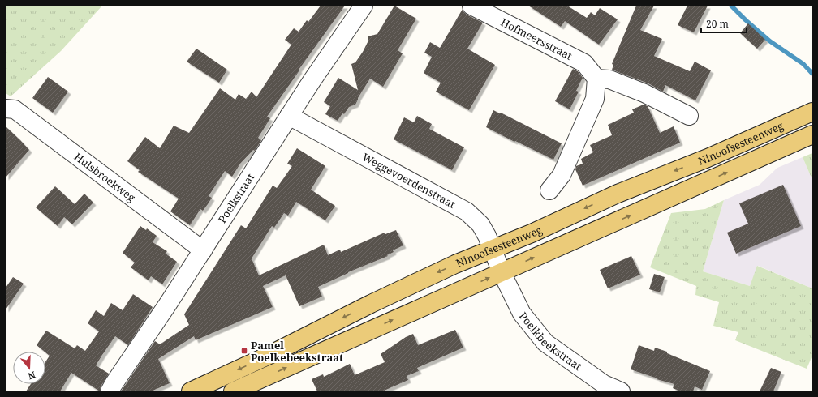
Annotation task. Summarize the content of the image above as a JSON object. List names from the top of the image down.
{
  "streets": {
    "main road": ["Ninoofsesteenweg"],
    "street": [
      "Hofmeersstraat",
      "Hulsbroekweg",
      "Weggevoerdenstraat",
      "Poelkstraat",
      "Poelkbeekstraat"
    ]
  },
  "crossings": [
    ["Ninoofsesteenweg", "Weggevoerdenstraat"],
    ["Ninoofsesteenweg", "Poelkbeekstraat"],
    ["Hulsbroekweg", "Poelkstraat"],
    ["Weggevoerdenstraat", "Poelkstraat"],
    ["Weggevoerdenstraat", "Poelkbeekstraat"]
  ],
  "places": {
    "transit": ["Pamel Poelkebeekstraat"]
  },
  "scale_bar": "20 m",
  "north": "bottom"
}
